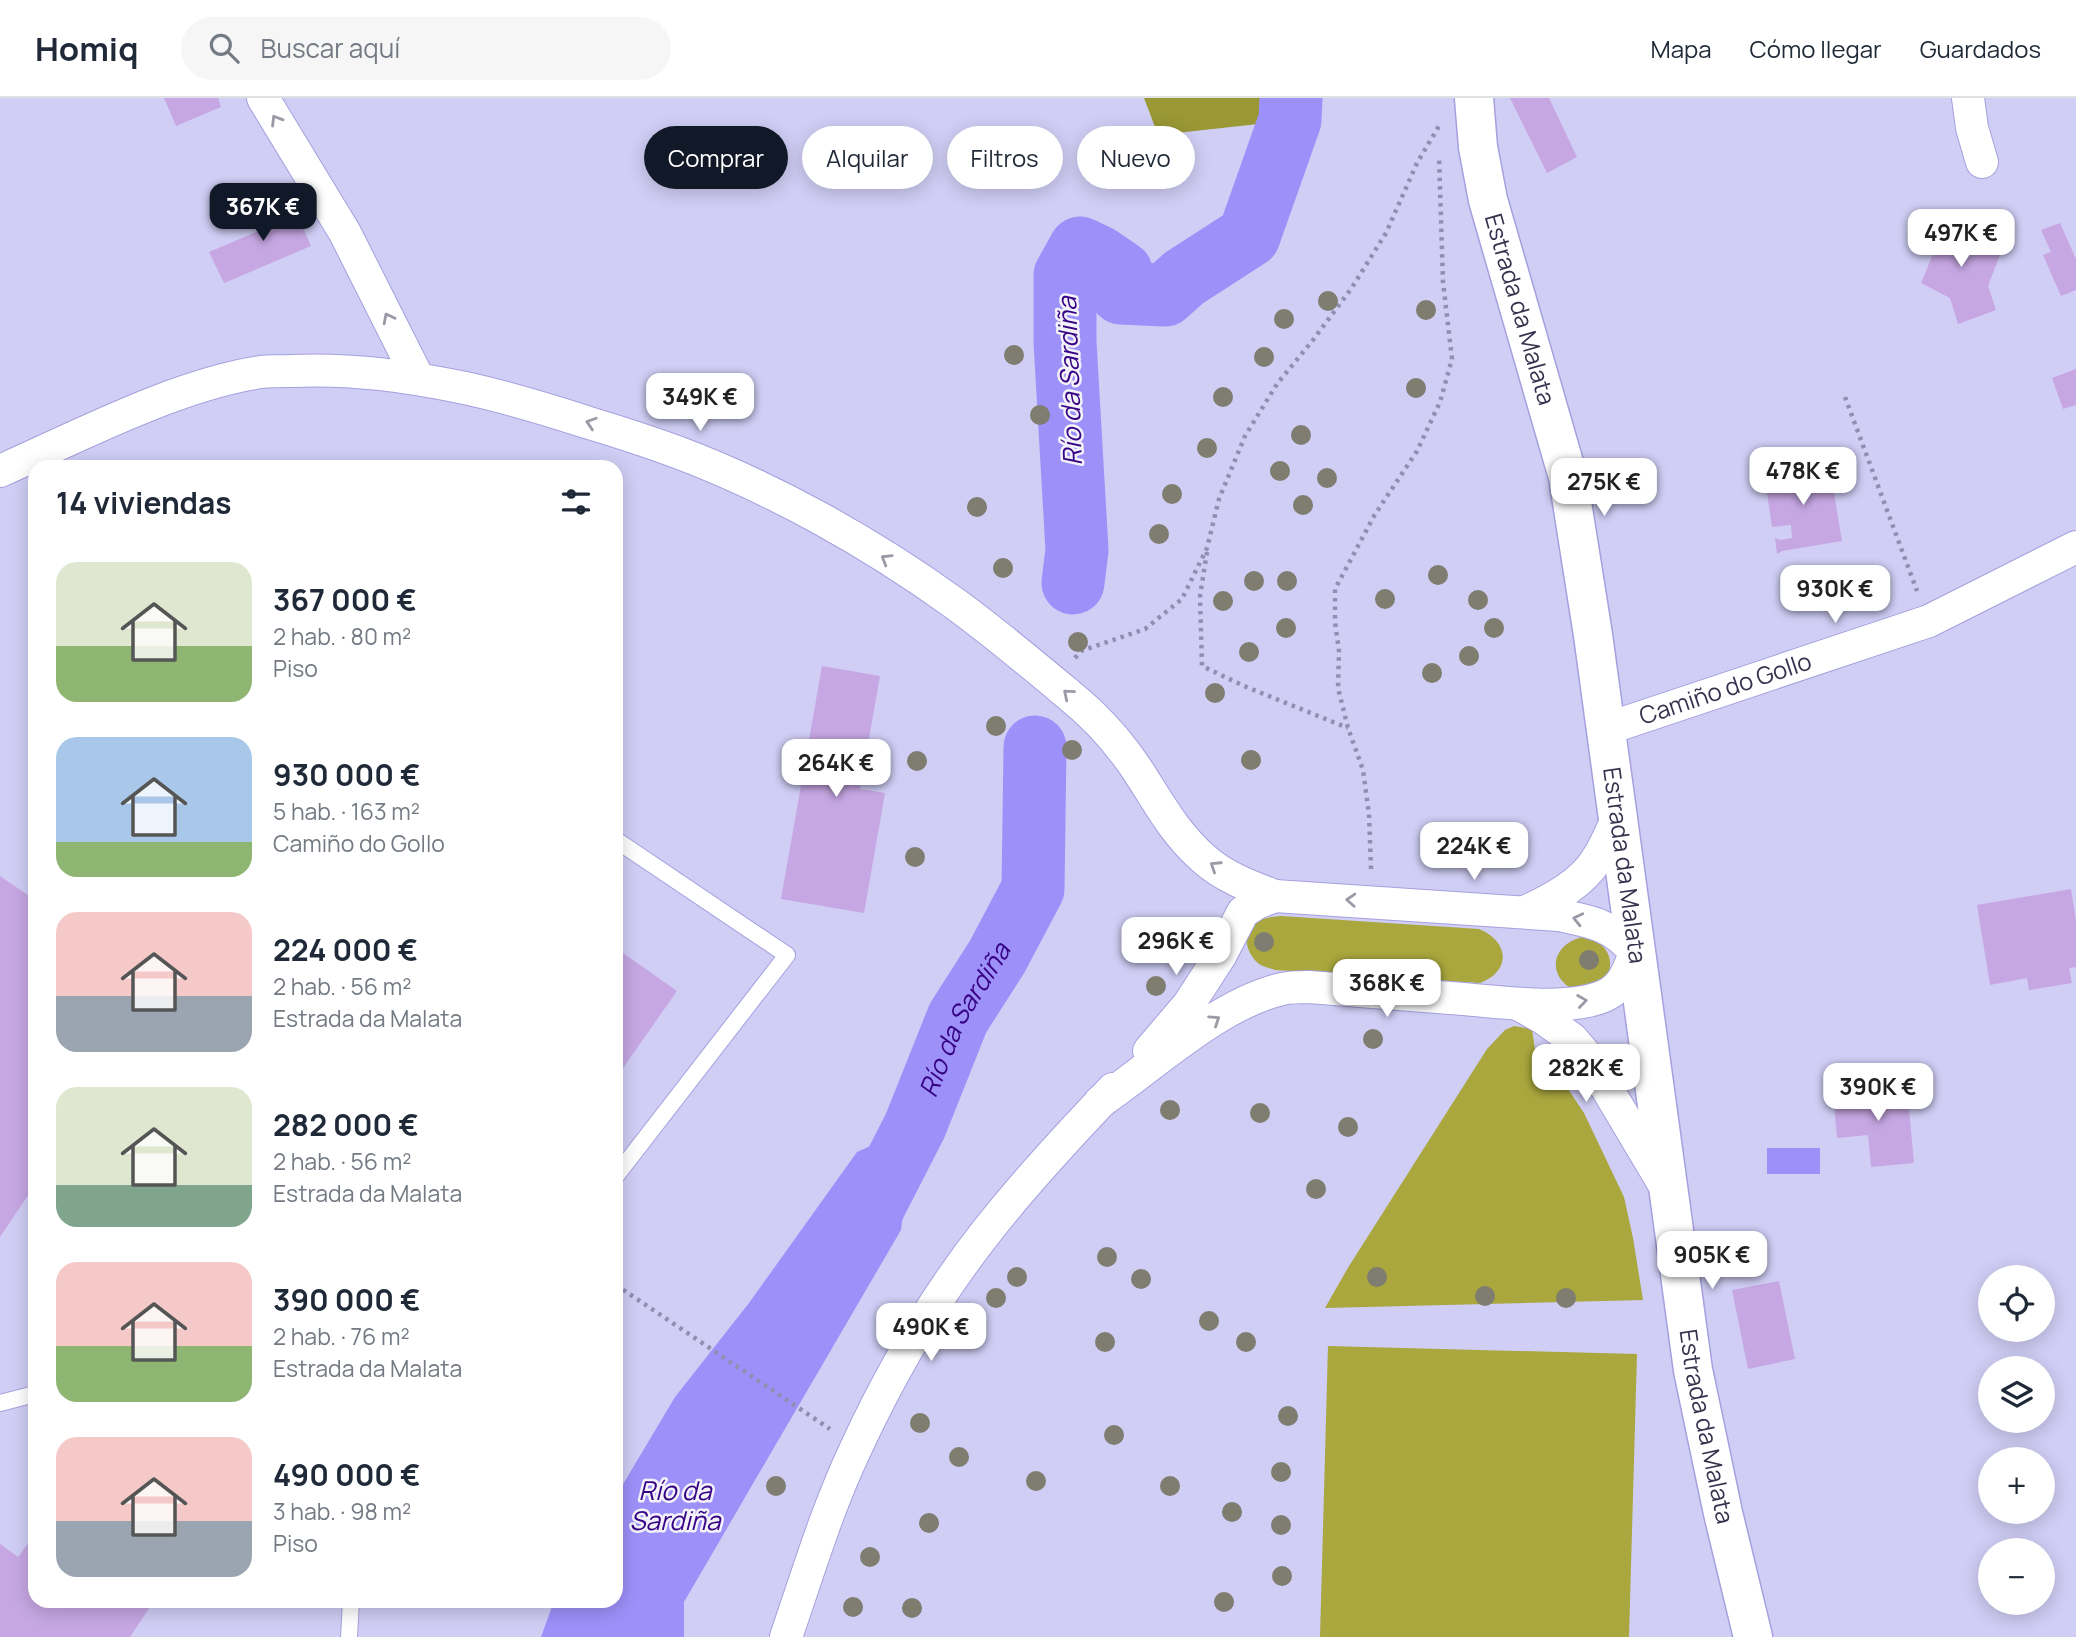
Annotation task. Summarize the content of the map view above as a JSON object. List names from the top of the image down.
{
  "streets": {
    "street": ["Estrada da Malata", "Camiño do Gollo"]
  },
  "crossings": [
    ["Estrada da Malata", "Camiño do Gollo"]
  ],
  "water": ["Río da Sardiña"],
  "page": {
    "header": "Homiq",
    "search": "Buscar aquí",
    "nav": ["Mapa", "Cómo llegar", "Guardados"],
    "chip": [
      "Comprar",
      "Alquilar",
      "Filtros",
      "Nuevo"
    ],
    "price": [
      "367K €",
      "497K €",
      "349K €",
      "478K €",
      "275K €",
      "930K €",
      "264K €",
      "224K €",
      "296K €",
      "368K €",
      "282K €",
      "390K €",
      "905K €",
      "490K €"
    ],
    "heading": "14 viviendas",
    "list": [
      {
        "name": "367 000 €",
        "note": "2 hab. · 80 m² · Piso"
      },
      {
        "name": "930 000 €",
        "note": "5 hab. · 163 m² · Camiño do Gollo"
      },
      {
        "name": "224 000 €",
        "note": "2 hab. · 56 m² · Estrada da Malata"
      },
      {
        "name": "282 000 €",
        "note": "2 hab. · 56 m² · Estrada da Malata"
      },
      {
        "name": "390 000 €",
        "note": "2 hab. · 76 m² · Estrada da Malata"
      },
      {
        "name": "490 000 €",
        "note": "3 hab. · 98 m² · Piso"
      }
    ],
    "map_buttons": ["+", "−"]
  }
}
